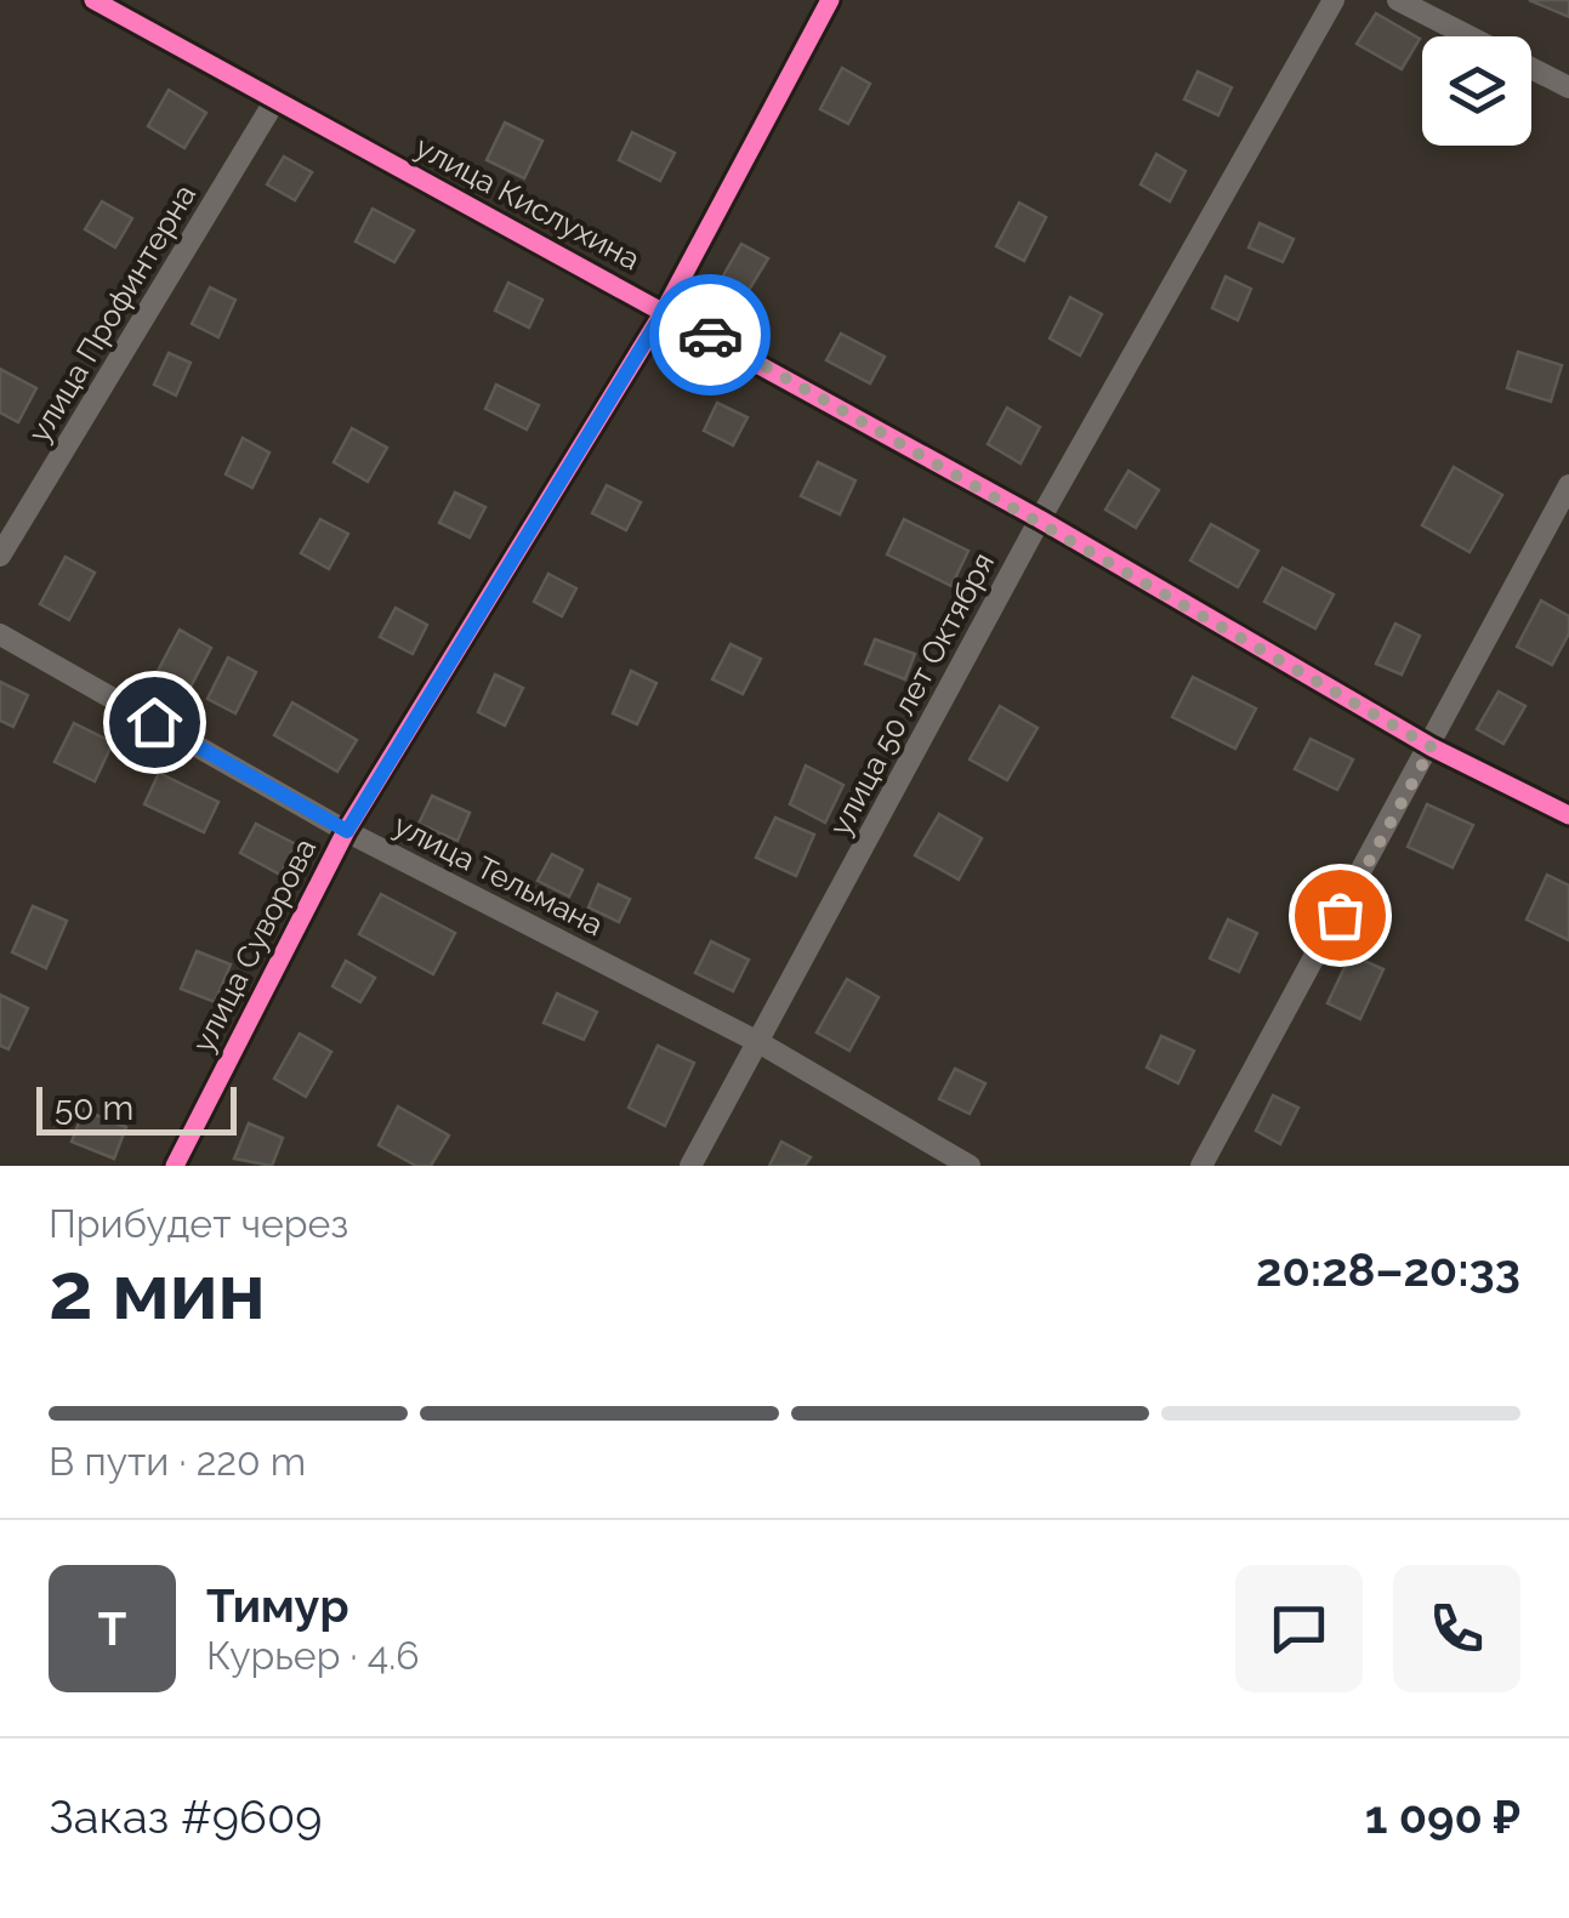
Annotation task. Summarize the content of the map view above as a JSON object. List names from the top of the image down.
{
  "streets": {
    "street": [
      "улица Кислухина",
      "улица Профинтерна",
      "улица 50 лет Октября",
      "улица Тельмана",
      "улица Суворова"
    ]
  },
  "crossings": [
    ["улица Кислухина", "улица Профинтерна"],
    ["улица Кислухина", "улица 50 лет Октября"],
    ["улица Кислухина", "улица Суворова"],
    ["улица 50 лет Октября", "улица Тельмана"],
    ["улица Тельмана", "улица Суворова"]
  ],
  "scale_bar": "50 m",
  "page": {
    "scale": "50 m",
    "heading": ["2 мин", "Прибудет через", "20:28–20:33"],
    "panel": [
      "Тимур",
      "Курьер · 4.6",
      "Заказ #9609",
      "1 090 ₽"
    ],
    "bar": "В пути · 220 m",
    "round": "Т"
  }
}
